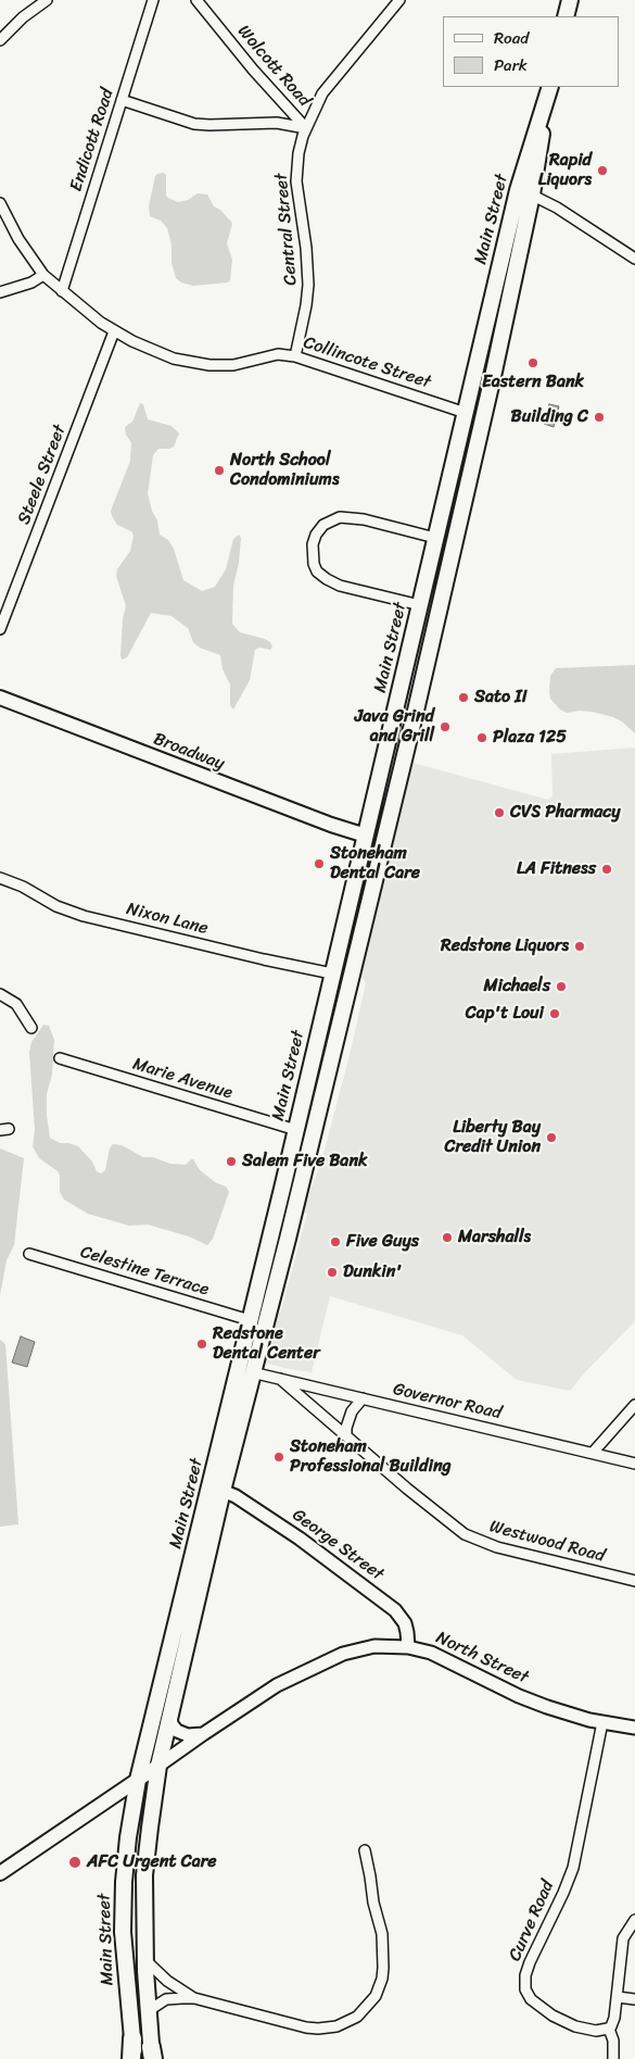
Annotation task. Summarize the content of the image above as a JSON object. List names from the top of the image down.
{
  "streets": {
    "main road": ["Main Street", "Broadway", "North Street"],
    "street": [
      "Wolcott Road",
      "Endicott Road",
      "Central Street",
      "Collincote Street",
      "Steele Street",
      "Nixon Lane",
      "Marie Avenue",
      "Celestine Terrace",
      "Governor Road",
      "Westwood Road",
      "George Street",
      "Curve Road"
    ]
  },
  "crossings": [
    ["Wolcott Road", "Central Street"],
    ["Endicott Road", "Collincote Street"],
    ["Main Street", "Collincote Street"],
    ["Main Street", "Broadway"],
    ["Main Street", "Nixon Lane"],
    ["Main Street", "Marie Avenue"],
    ["Main Street", "Celestine Terrace"],
    ["Main Street", "Governor Road"],
    ["Main Street", "George Street"],
    ["Main Street", "North Street"],
    ["Central Street", "Collincote Street"],
    ["Collincote Street", "Steele Street"],
    ["Governor Road", "Westwood Road"],
    ["George Street", "North Street"],
    ["North Street", "Curve Road"]
  ],
  "places": [
    "Rapid Liquors",
    "Eastern Bank",
    "Building C",
    "North School Condominiums",
    "Sato II",
    "Java Grind and Grill",
    "Plaza 125",
    "CVS Pharmacy",
    "Stoneham Dental Care",
    "LA Fitness",
    "Redstone Liquors",
    "Michaels",
    "Cap't Loui",
    "Liberty Bay Credit Union",
    "Salem Five Bank",
    "Marshalls",
    "Five Guys",
    "Dunkin'",
    "Redstone Dental Center",
    "Stoneham Professional Building",
    "AFC Urgent Care"
  ],
  "legend": ["Road", "Park"]
}
